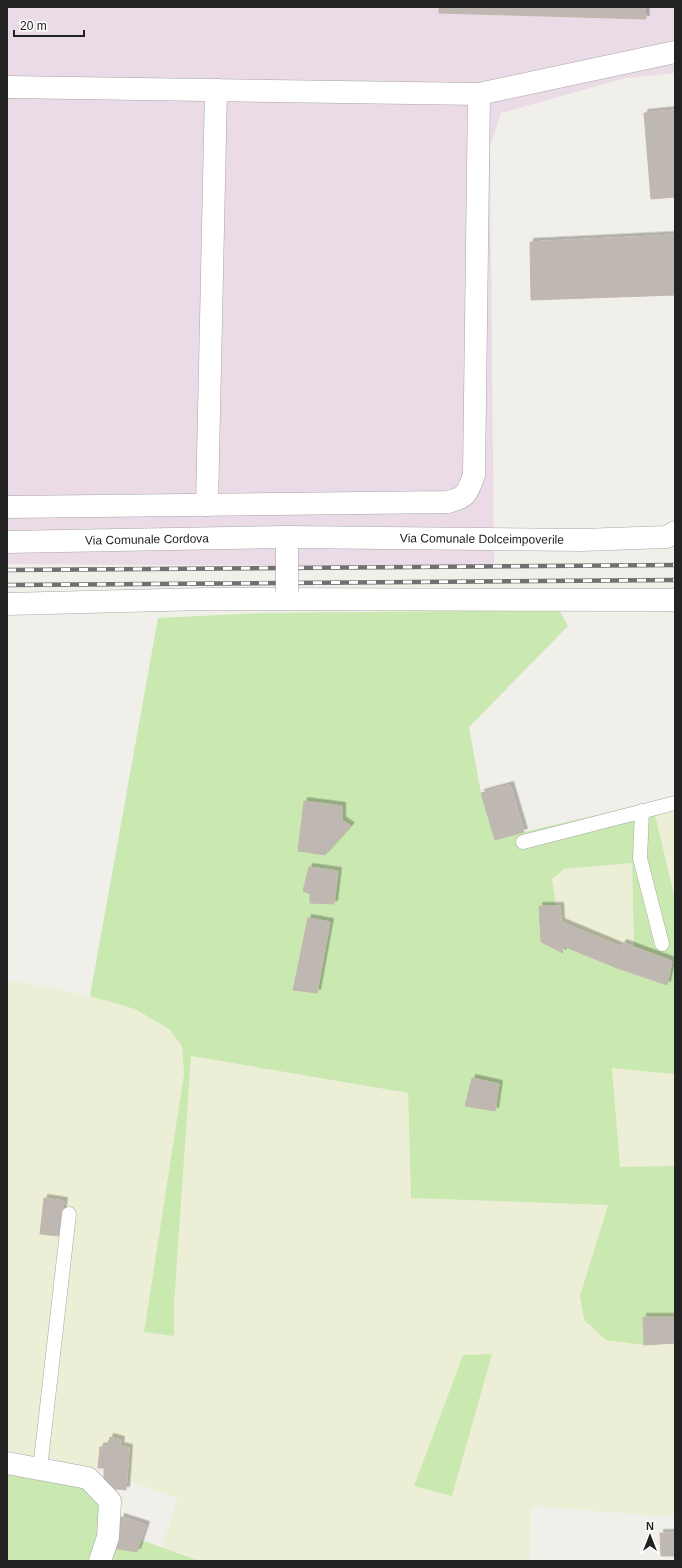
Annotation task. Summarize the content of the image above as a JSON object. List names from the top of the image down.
{
  "streets": {
    "street": ["Via Comunale Cordova", "Via Comunale Dolceimpoverile"]
  },
  "crossings": [
    ["Via Comunale Cordova", "Via Comunale Dolceimpoverile"]
  ],
  "scale_bar": "20 m",
  "north": "top"
}
